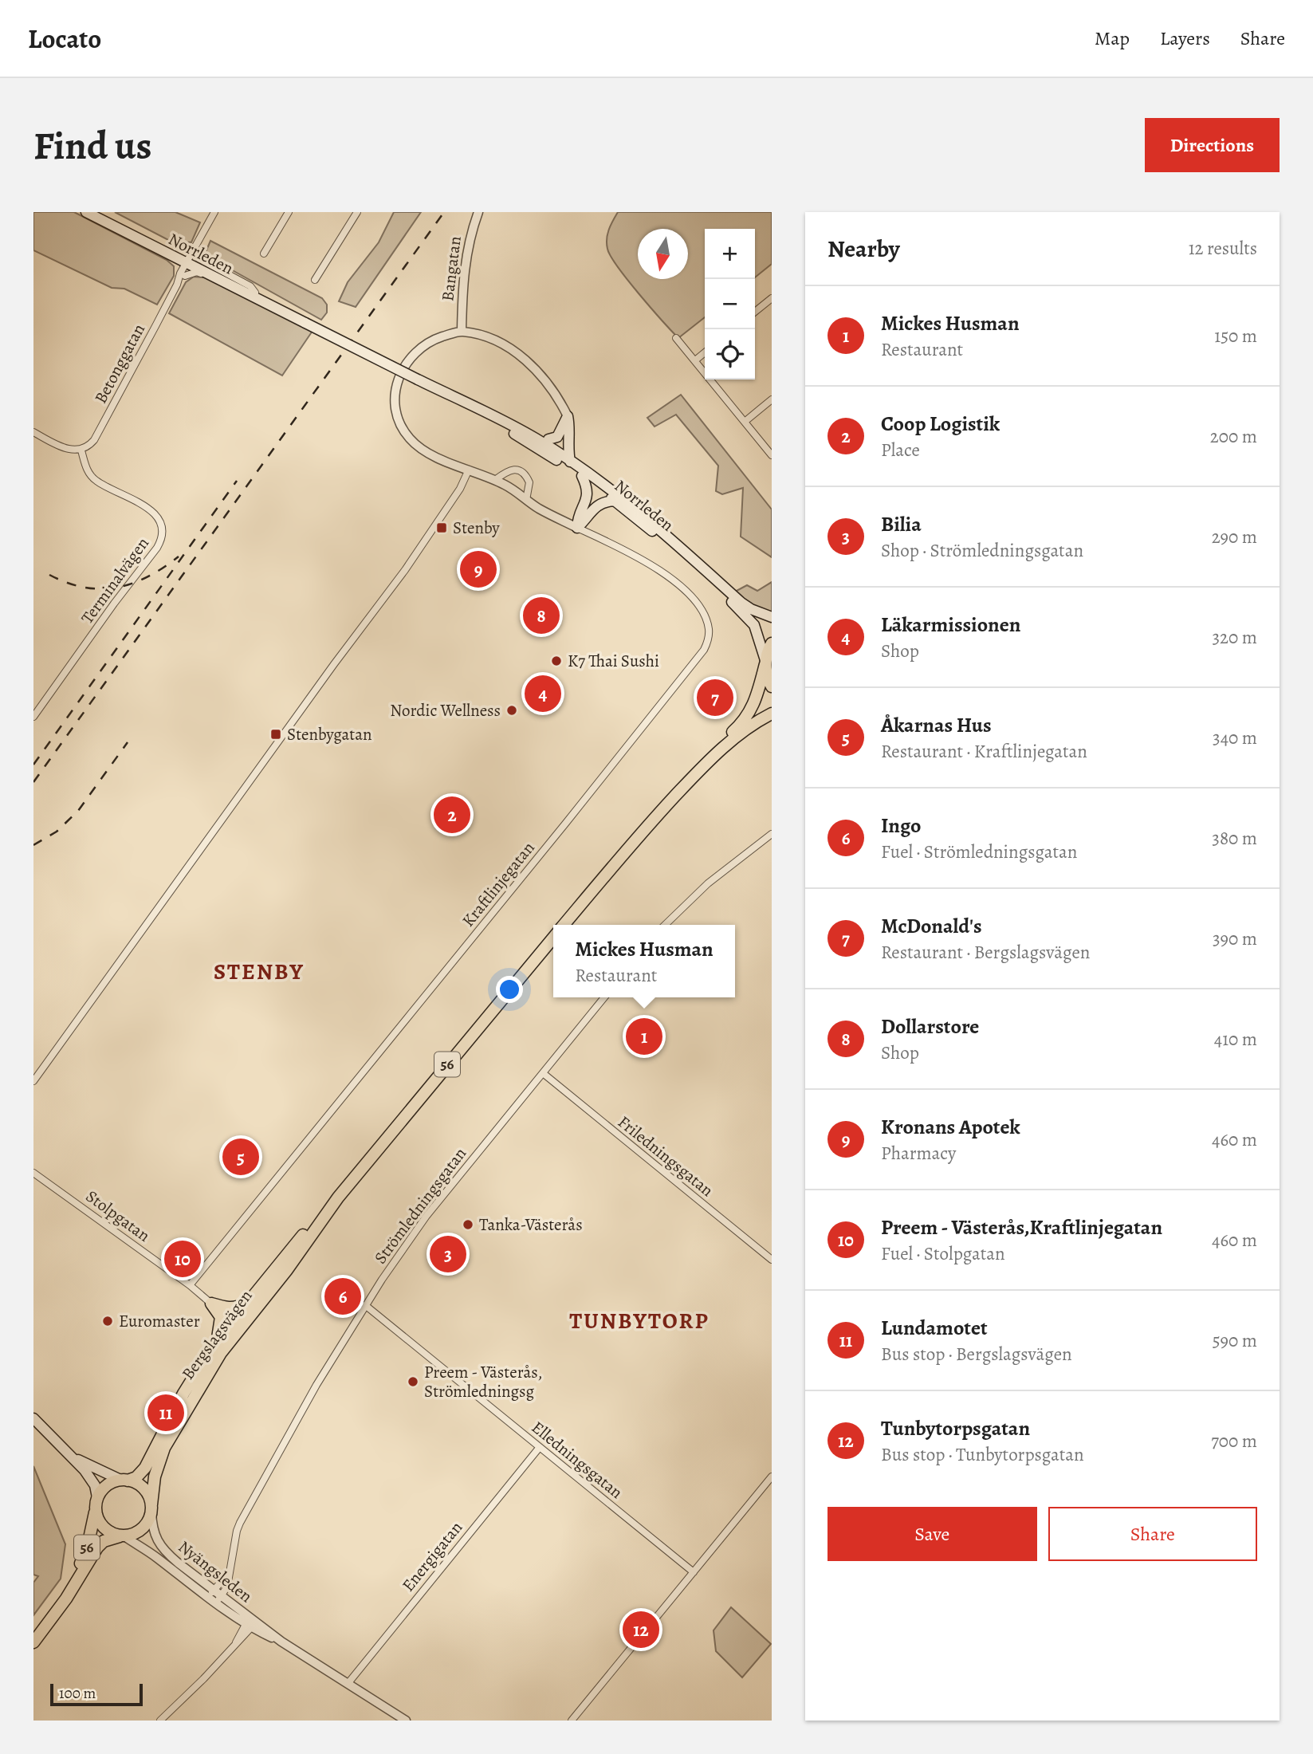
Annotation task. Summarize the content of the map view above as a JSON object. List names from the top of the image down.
{
  "streets": {
    "highway": ["56", "Bergslagsvägen"],
    "main road": ["Norrleden"],
    "street": [
      "Bangatan",
      "Betonggatan",
      "Terminalvägen",
      "Kraftlinjegatan",
      "Friledningsgatan",
      "Strömledningsgatan",
      "Stolpgatan",
      "Elledningsgatan",
      "Energigatan",
      "Nyängsleden"
    ]
  },
  "crossings": [
    ["Norrleden", "Betonggatan"],
    ["Norrleden", "56"],
    ["Norrleden", "Bergslagsvägen"],
    ["Betonggatan", "Terminalvägen"],
    ["Kraftlinjegatan", "Stolpgatan"],
    ["56", "Bergslagsvägen"],
    ["56", "Nyängsleden"],
    ["Friledningsgatan", "Strömledningsgatan"],
    ["Strömledningsgatan", "Elledningsgatan"],
    ["Strömledningsgatan", "Nyängsleden"],
    ["Bergslagsvägen", "Nyängsleden"],
    ["Elledningsgatan", "Energigatan"],
    ["Energigatan", "Nyängsleden"]
  ],
  "districts": ["STENBY", "TUNBYTORP"],
  "places": {
    "transit": ["Stenby", "Stenbygatan"],
    "other": [
      "K7 Thai Sushi",
      "Nordic Wellness",
      "Tanka-Västerås",
      "Euromaster",
      "Preem - Västerås, Strömledningsg"
    ]
  },
  "scale_bar": "100 m",
  "north": "bottom",
  "page": {
    "header": "Locato",
    "nav": ["Map", "Layers", "Share"],
    "buttons": [
      "Directions",
      ["Save", "Share"]
    ],
    "title": "Find us",
    "heading": ["Nearby", "12 results"],
    "map_buttons": ["+", "−"],
    "list": [
      {
        "mark": "1",
        "name": "Mickes Husman",
        "note": "Restaurant",
        "value": "150 m"
      },
      {
        "mark": "2",
        "name": "Coop Logistik",
        "note": "Place",
        "value": "200 m"
      },
      {
        "mark": "3",
        "name": "Bilia",
        "note": "Shop · Strömledningsgatan",
        "value": "290 m"
      },
      {
        "mark": "4",
        "name": "Läkarmissionen",
        "note": "Shop",
        "value": "320 m"
      },
      {
        "mark": "5",
        "name": "Åkarnas Hus",
        "note": "Restaurant · Kraftlinjegatan",
        "value": "340 m"
      },
      {
        "mark": "6",
        "name": "Ingo",
        "note": "Fuel · Strömledningsgatan",
        "value": "380 m"
      },
      {
        "mark": "7",
        "name": "McDonald's",
        "note": "Restaurant · Bergslagsvägen",
        "value": "390 m"
      },
      {
        "mark": "8",
        "name": "Dollarstore",
        "note": "Shop",
        "value": "410 m"
      },
      {
        "mark": "9",
        "name": "Kronans Apotek",
        "note": "Pharmacy",
        "value": "460 m"
      },
      {
        "mark": "10",
        "name": "Preem - Västerås,Kraftlinjegatan",
        "note": "Fuel · Stolpgatan",
        "value": "460 m"
      },
      {
        "mark": "11",
        "name": "Lundamotet",
        "note": "Bus stop · Bergslagsvägen",
        "value": "590 m"
      },
      {
        "mark": "12",
        "name": "Tunbytorpsgatan",
        "note": "Bus stop · Tunbytorpsgatan",
        "value": "700 m"
      }
    ],
    "pins": [
      "9",
      "8",
      "4",
      "7",
      "2",
      "1",
      "5",
      "3",
      "10",
      "6",
      "11",
      "12"
    ],
    "popup": ["Mickes Husman", "Restaurant"],
    "scale": "100 m"
  }
}
